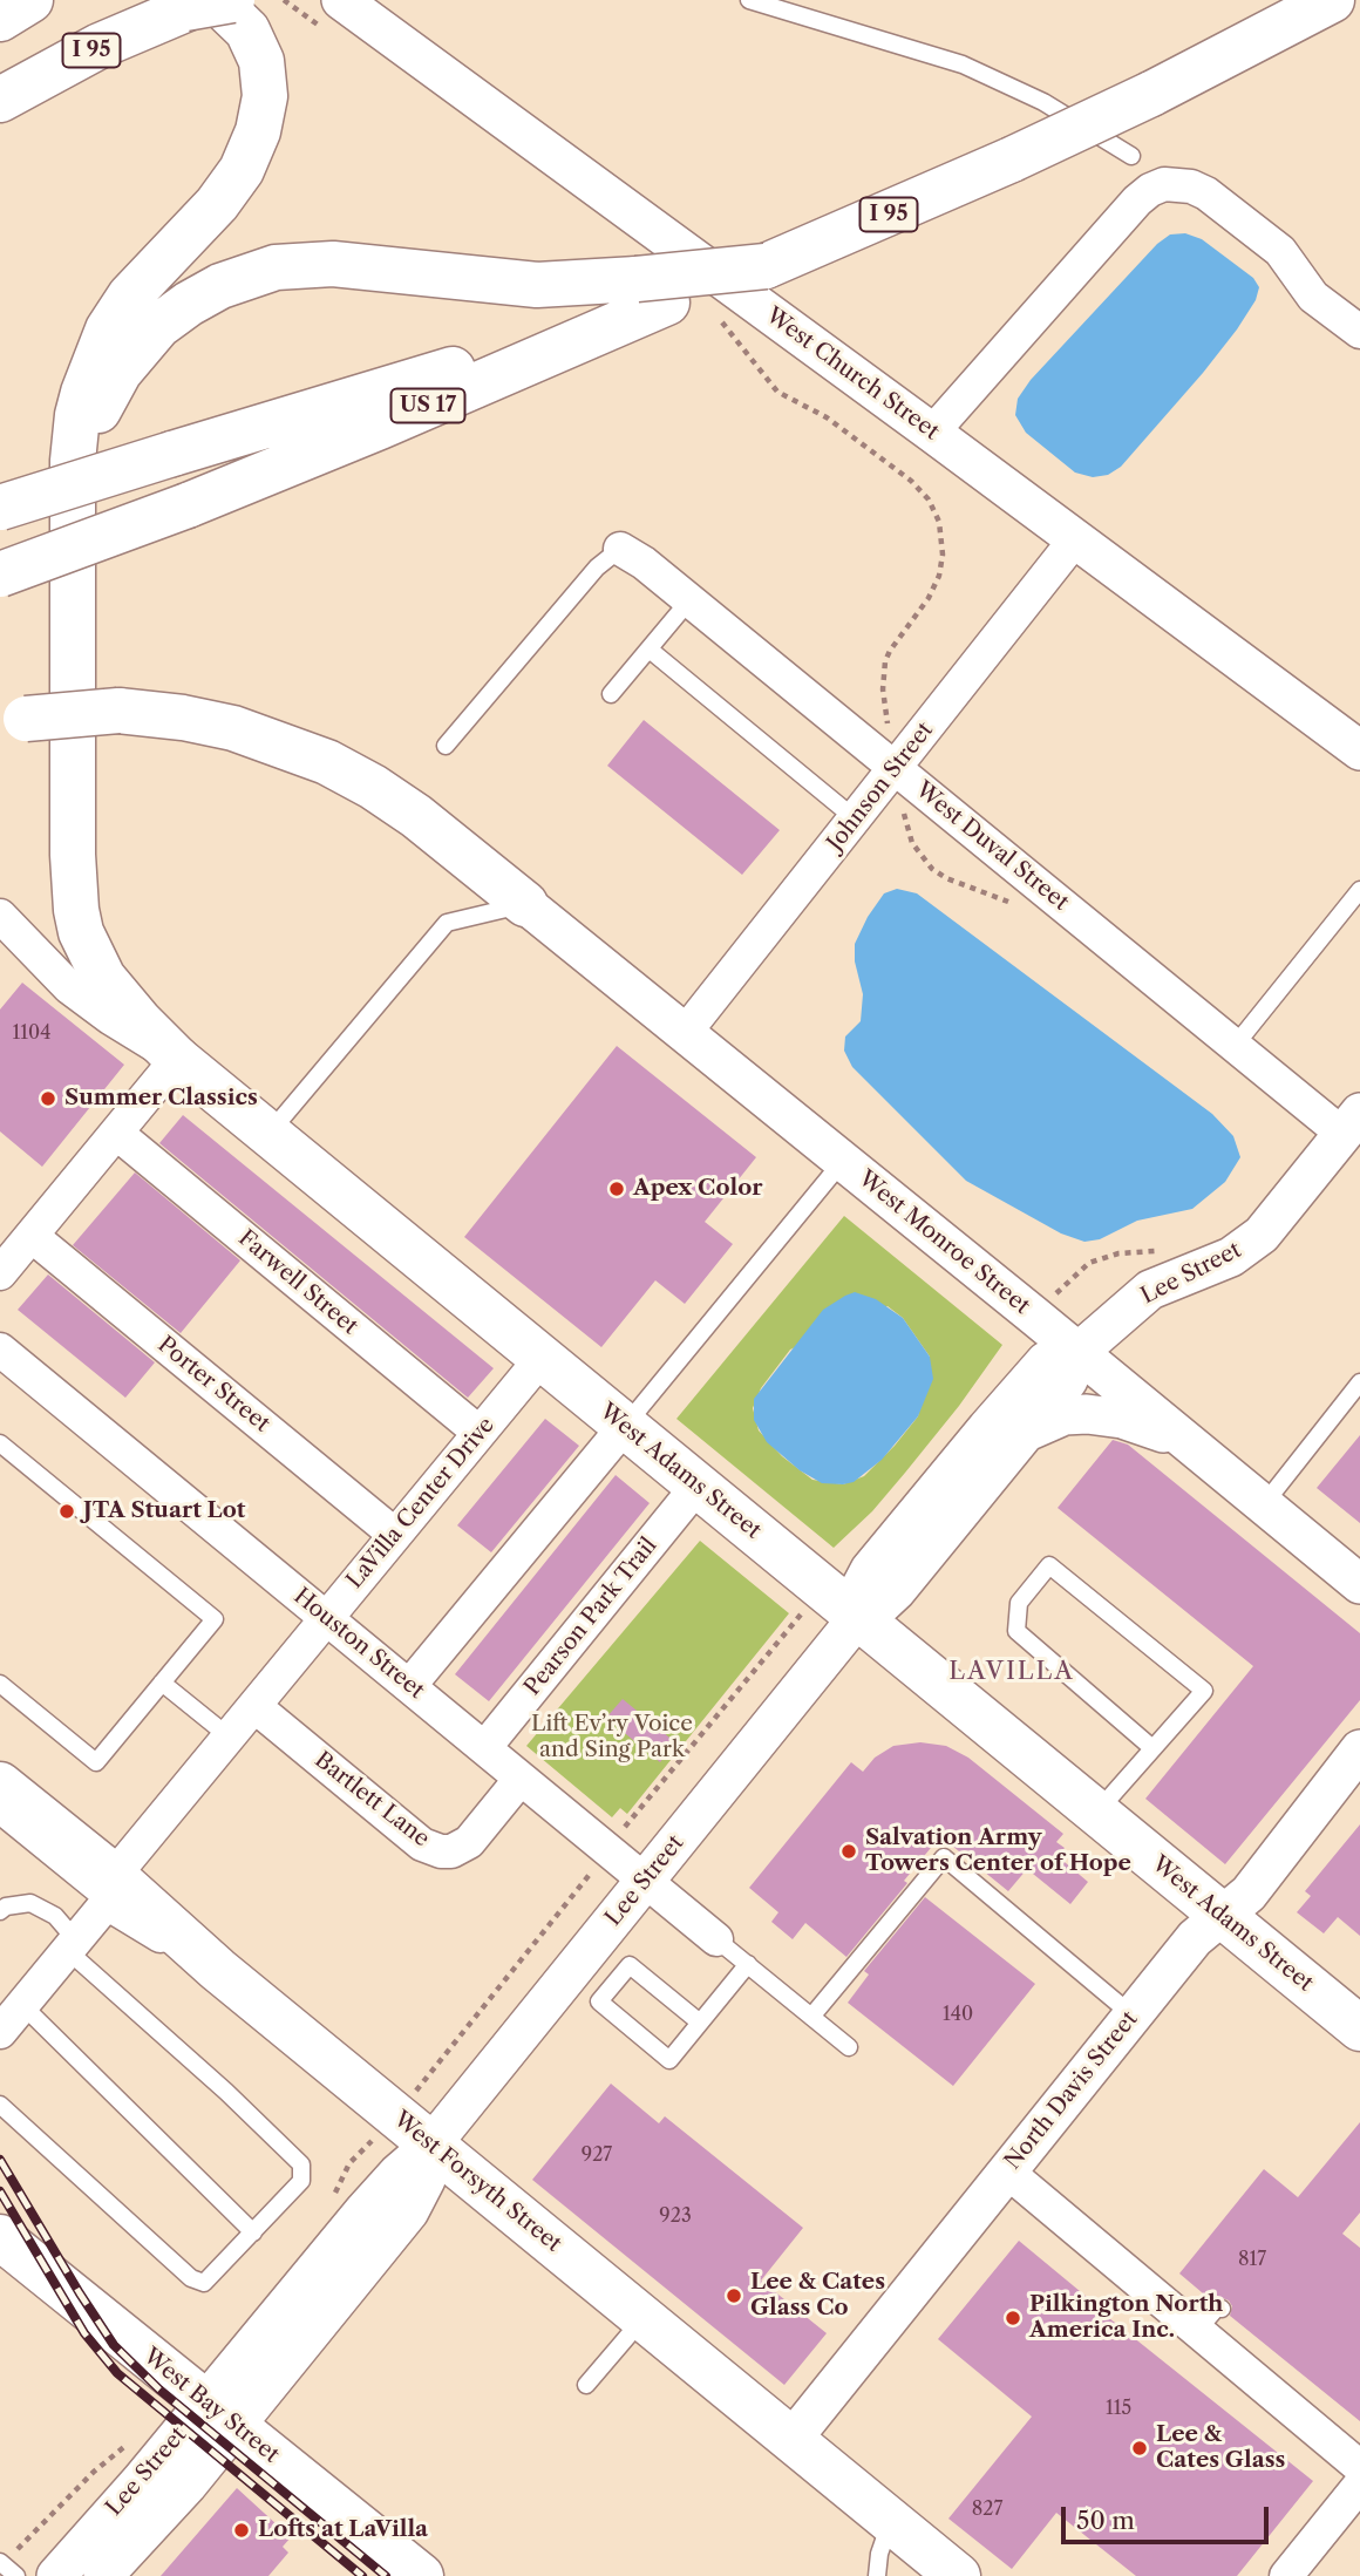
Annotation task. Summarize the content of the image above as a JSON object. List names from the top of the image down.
{
  "streets": {
    "main road": [
      "I 95",
      "US 17",
      "West Adams Street",
      "West Forsyth Street",
      "West Bay Street"
    ],
    "street": [
      "West Church Street",
      "Johnson Street",
      "West Duval Street",
      "West Monroe Street",
      "Lee Street",
      "Farwell Street",
      "Porter Street",
      "LaVilla Center Drive",
      "Pearson Park Trail",
      "Houston Street",
      "Bartlett Lane",
      "North Davis Street"
    ]
  },
  "crossings": [
    ["I 95", "US 17"],
    ["West Church Street", "Johnson Street"],
    ["Johnson Street", "West Duval Street"],
    ["Johnson Street", "West Monroe Street"],
    ["West Duval Street", "Lee Street"],
    ["West Monroe Street", "Lee Street"],
    ["Lee Street", "West Adams Street"],
    ["Lee Street", "Houston Street"],
    ["Lee Street", "West Forsyth Street"],
    ["Lee Street", "West Bay Street"],
    ["Farwell Street", "LaVilla Center Drive"],
    ["Porter Street", "LaVilla Center Drive"],
    ["West Adams Street", "LaVilla Center Drive"],
    ["West Adams Street", "Pearson Park Trail"],
    ["West Adams Street", "North Davis Street"],
    ["LaVilla Center Drive", "Houston Street"],
    ["LaVilla Center Drive", "Bartlett Lane"],
    ["LaVilla Center Drive", "West Forsyth Street"],
    ["Pearson Park Trail", "Houston Street"],
    ["Houston Street", "Bartlett Lane"],
    ["North Davis Street", "West Forsyth Street"]
  ],
  "districts": ["LAVILLA"],
  "parks": ["Lift Ev’ry Voice and Sing Park"],
  "places": [
    "Summer Classics",
    "Apex Color",
    "JTA Stuart Lot",
    "Salvation Army Towers Center of Hope",
    "Lee & Cates Glass Co",
    "Pilkington North America Inc.",
    "Lee & Cates Glass",
    "Lofts at LaVilla"
  ],
  "house_numbers": [
    "1104",
    "140",
    "927",
    "923",
    "817",
    "115",
    "827"
  ],
  "scale_bar": "50 m"
}
